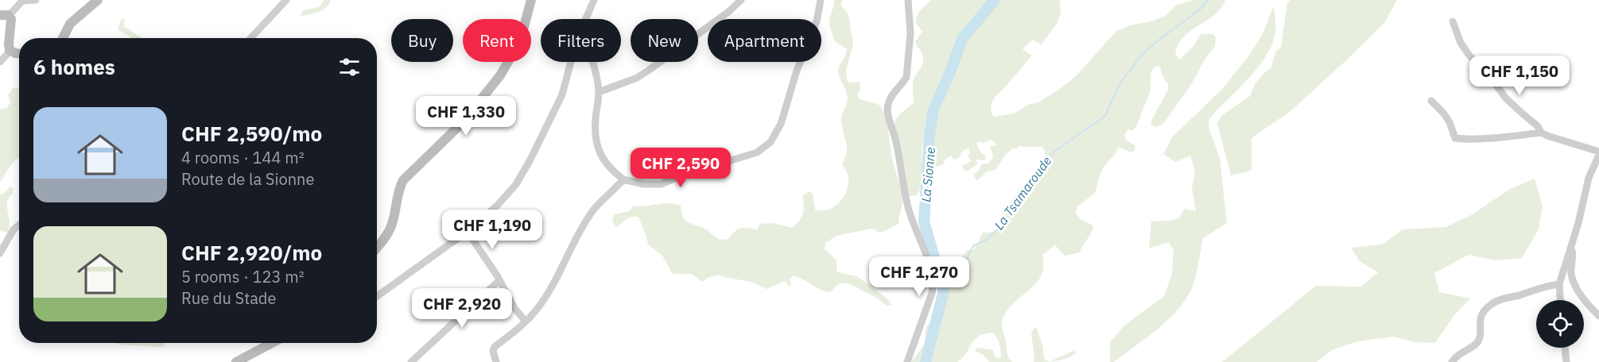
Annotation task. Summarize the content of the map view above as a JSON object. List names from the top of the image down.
{
  "water": ["La Sionne", "La Tsamaroude"],
  "page": {
    "chip": [
      "Buy",
      "Rent",
      "Filters",
      "New",
      "Apartment"
    ],
    "heading": "6 homes",
    "price": [
      "CHF 1,150",
      "CHF 1,330",
      "CHF 2,590",
      "CHF 1,190",
      "CHF 1,270",
      "CHF 2,920"
    ],
    "list": [
      {
        "name": "CHF 2,590/mo",
        "note": "4 rooms · 144 m² · Route de la Sionne"
      },
      {
        "name": "CHF 2,920/mo",
        "note": "5 rooms · 123 m² · Rue du Stade"
      }
    ]
  }
}
